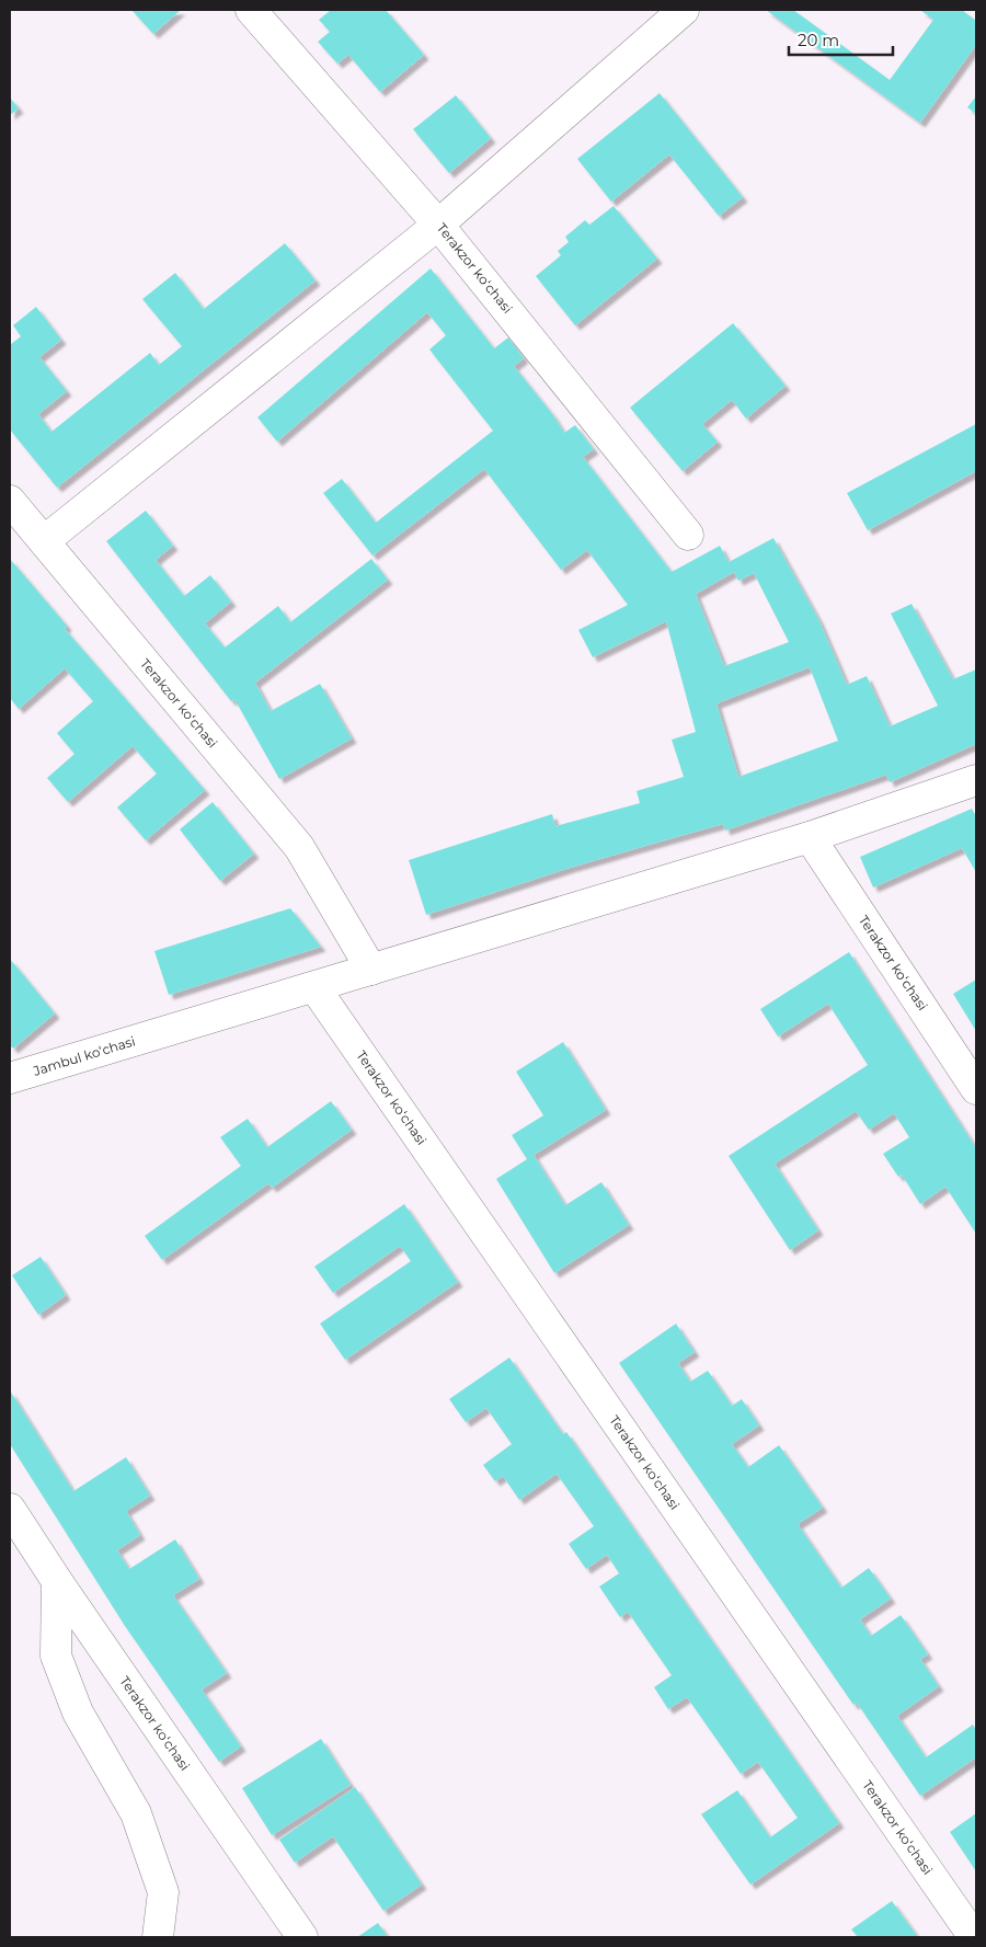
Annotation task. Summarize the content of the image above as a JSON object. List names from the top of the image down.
{
  "streets": {
    "street": ["Terakzor koʻchasi", "Jambul koʻchasi"]
  },
  "crossings": [
    ["Terakzor koʻchasi", "Jambul koʻchasi"]
  ],
  "scale_bar": "20 m"
}
